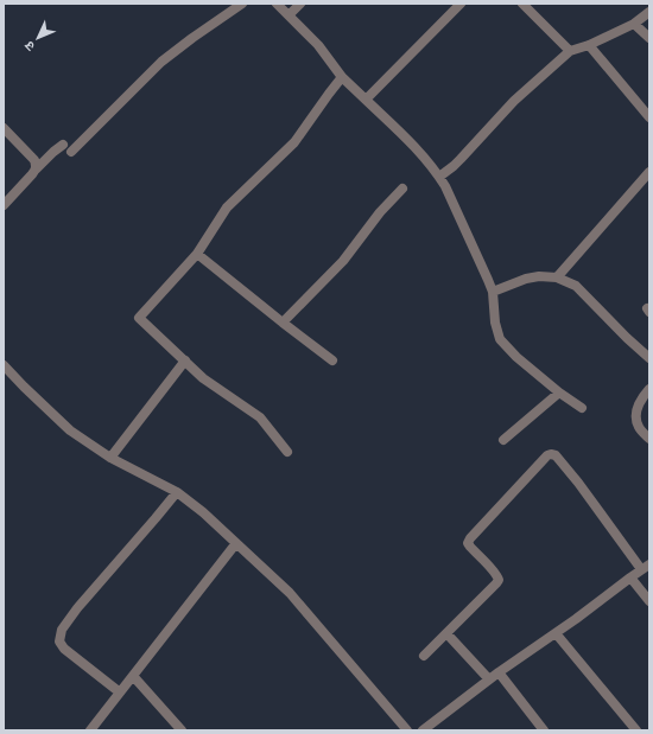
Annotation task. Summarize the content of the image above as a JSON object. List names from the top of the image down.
{
  "north": "bottom left"
}
